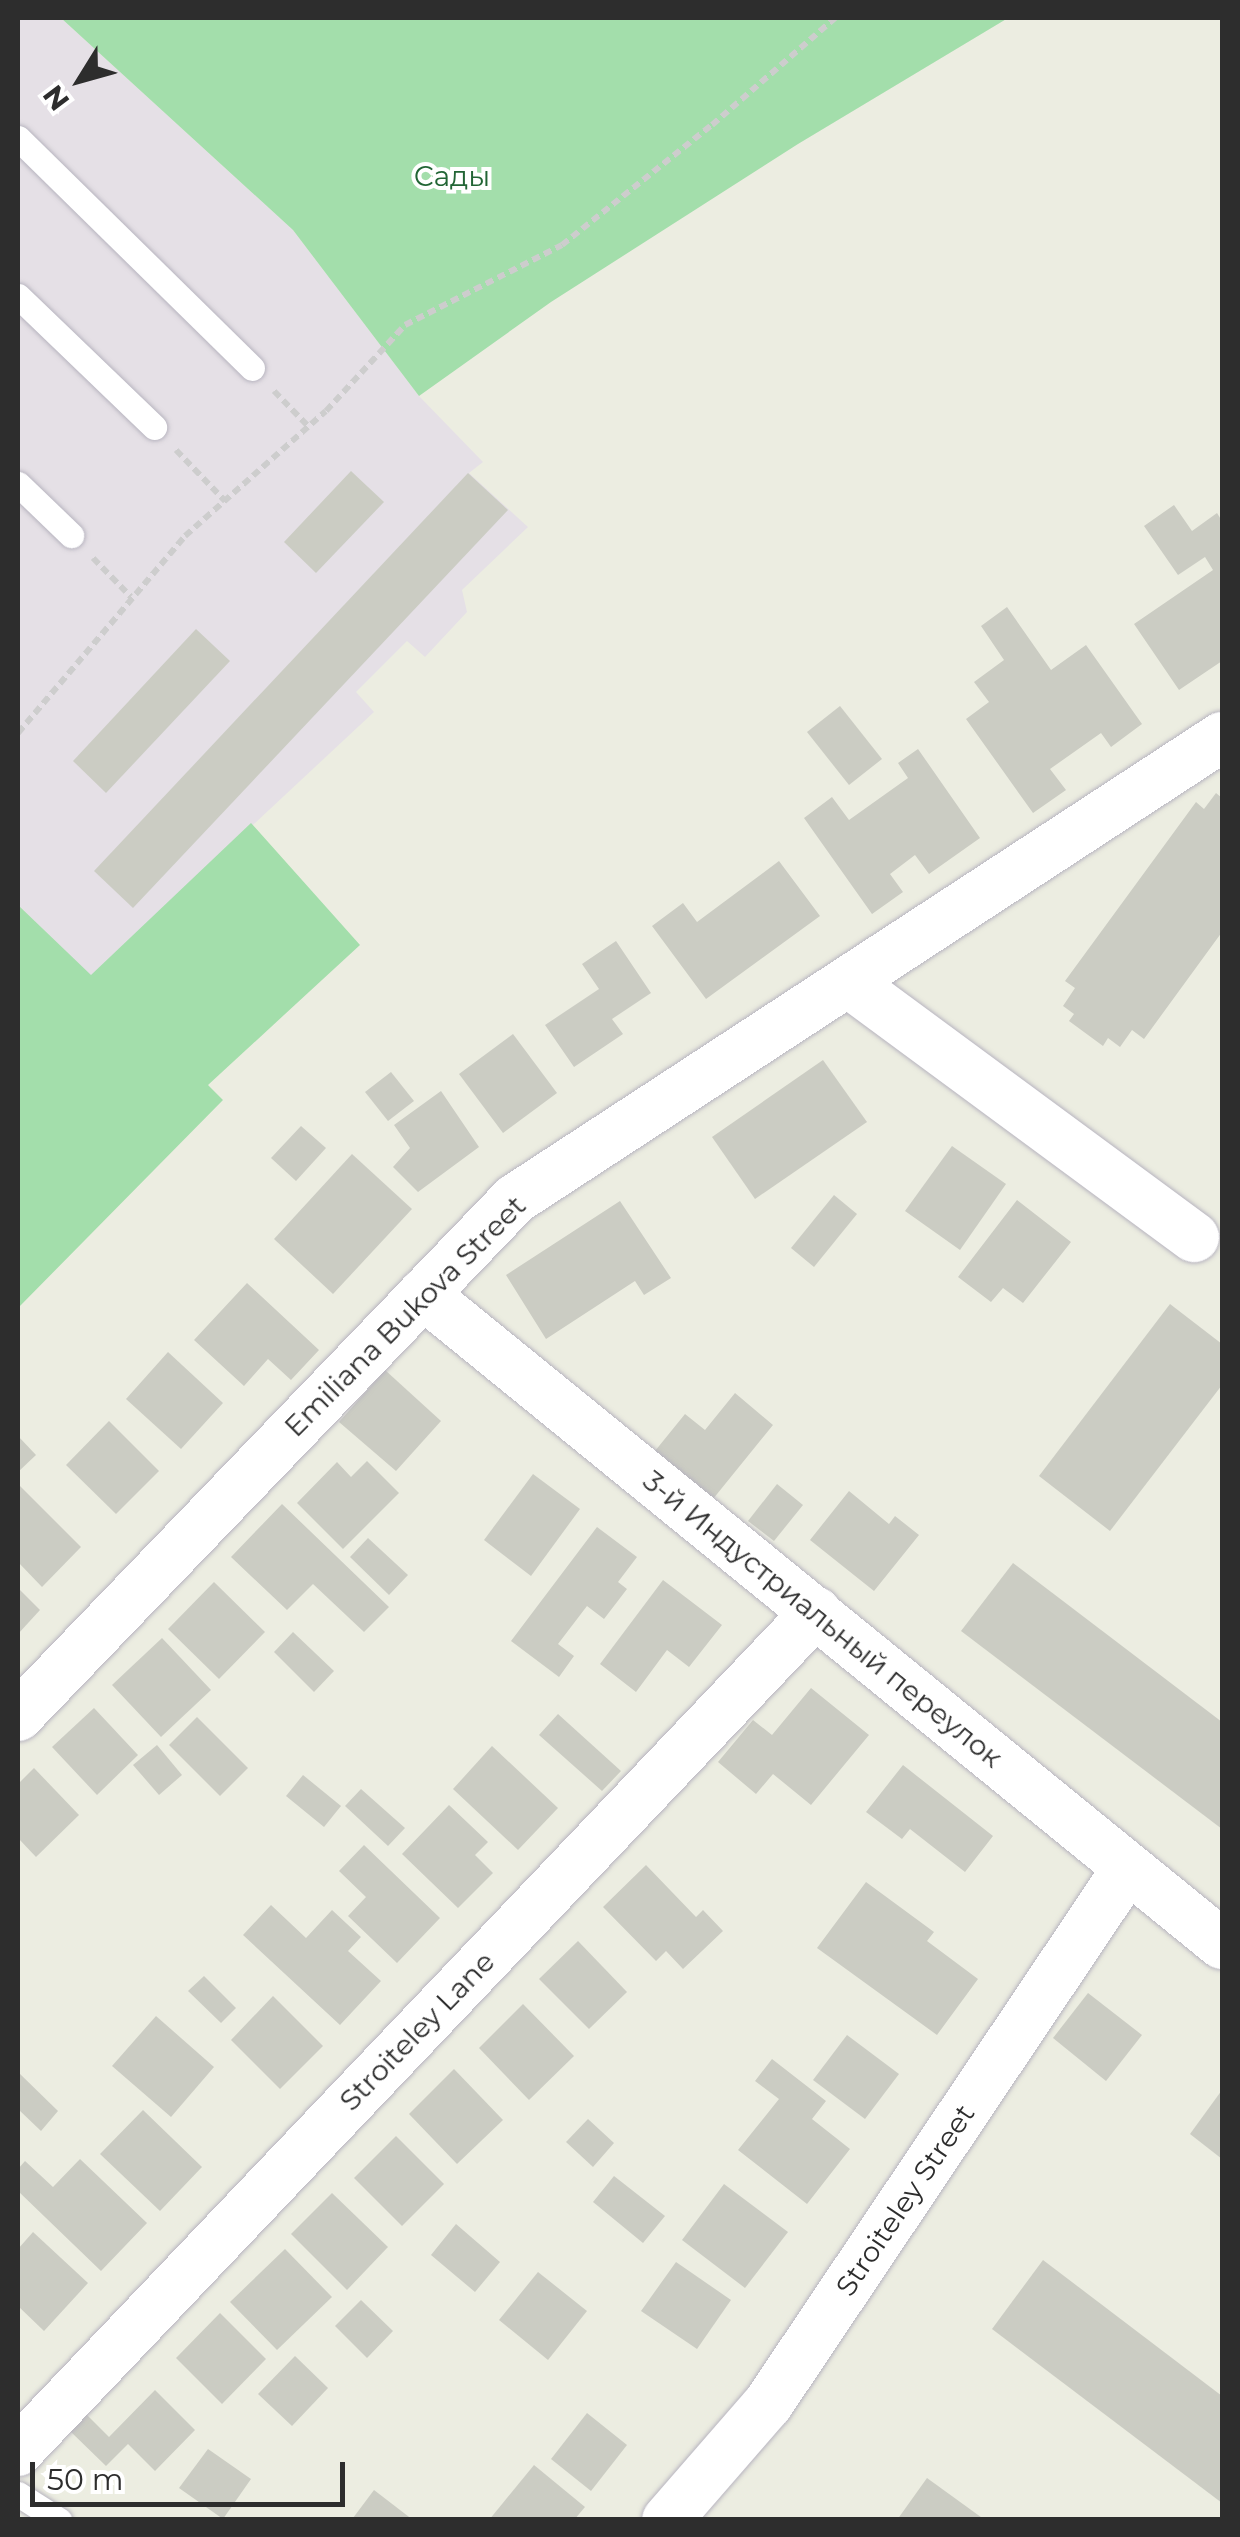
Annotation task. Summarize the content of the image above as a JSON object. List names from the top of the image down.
{
  "streets": {
    "street": [
      "Emiliana Bukova Street",
      "3-й Индустриальный переулок",
      "Stroiteley Lane",
      "Stroiteley Street"
    ]
  },
  "crossings": [
    ["Emiliana Bukova Street", "3-й Индустриальный переулок"],
    ["3-й Индустриальный переулок", "Stroiteley Lane"],
    ["3-й Индустриальный переулок", "Stroiteley Street"]
  ],
  "parks": ["Сады"],
  "scale_bar": "50 m",
  "north": "bottom left"
}
